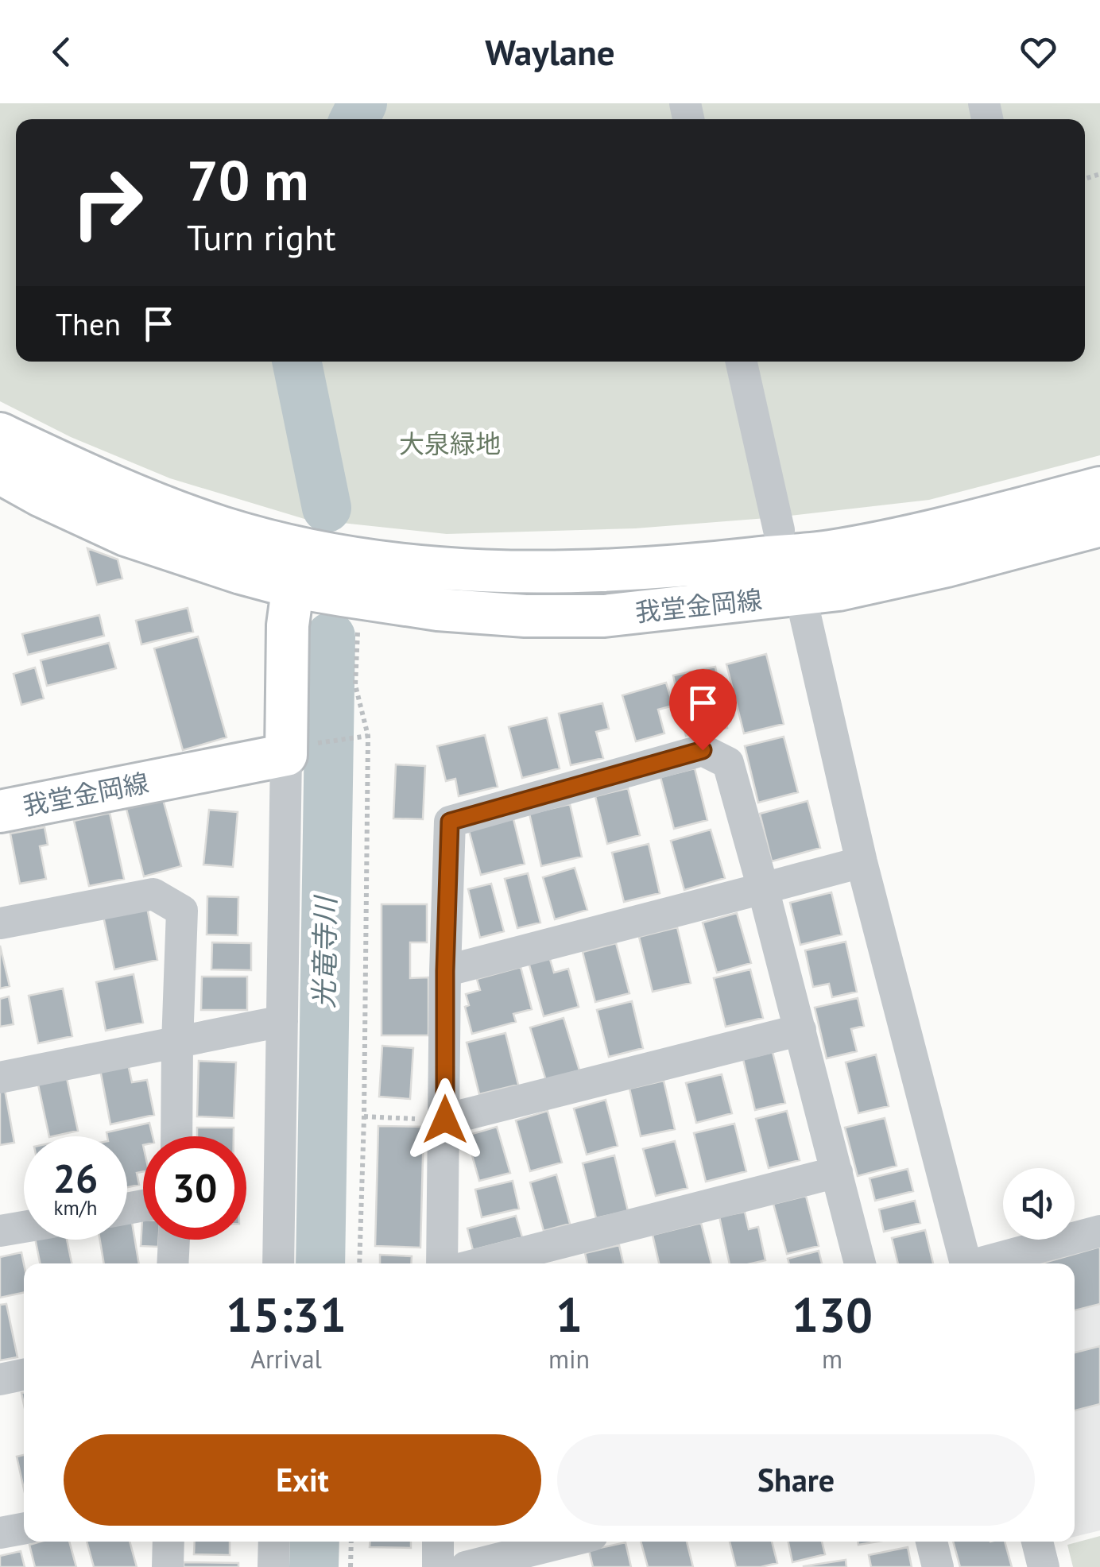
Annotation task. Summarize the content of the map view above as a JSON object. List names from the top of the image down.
{
  "streets": {
    "main road": ["我堂金岡線"]
  },
  "water": ["光竜寺川"],
  "parks": ["大泉緑地"],
  "page": {
    "header": "Waylane",
    "turn": ["70 m", "Turn right"],
    "then": "Then",
    "speed": "26 km/h",
    "limit": "30",
    "eta": [
      "15:31",
      "Arrival",
      "1",
      "min",
      "130",
      "m"
    ],
    "buttons": ["Exit", "Share"]
  }
}
